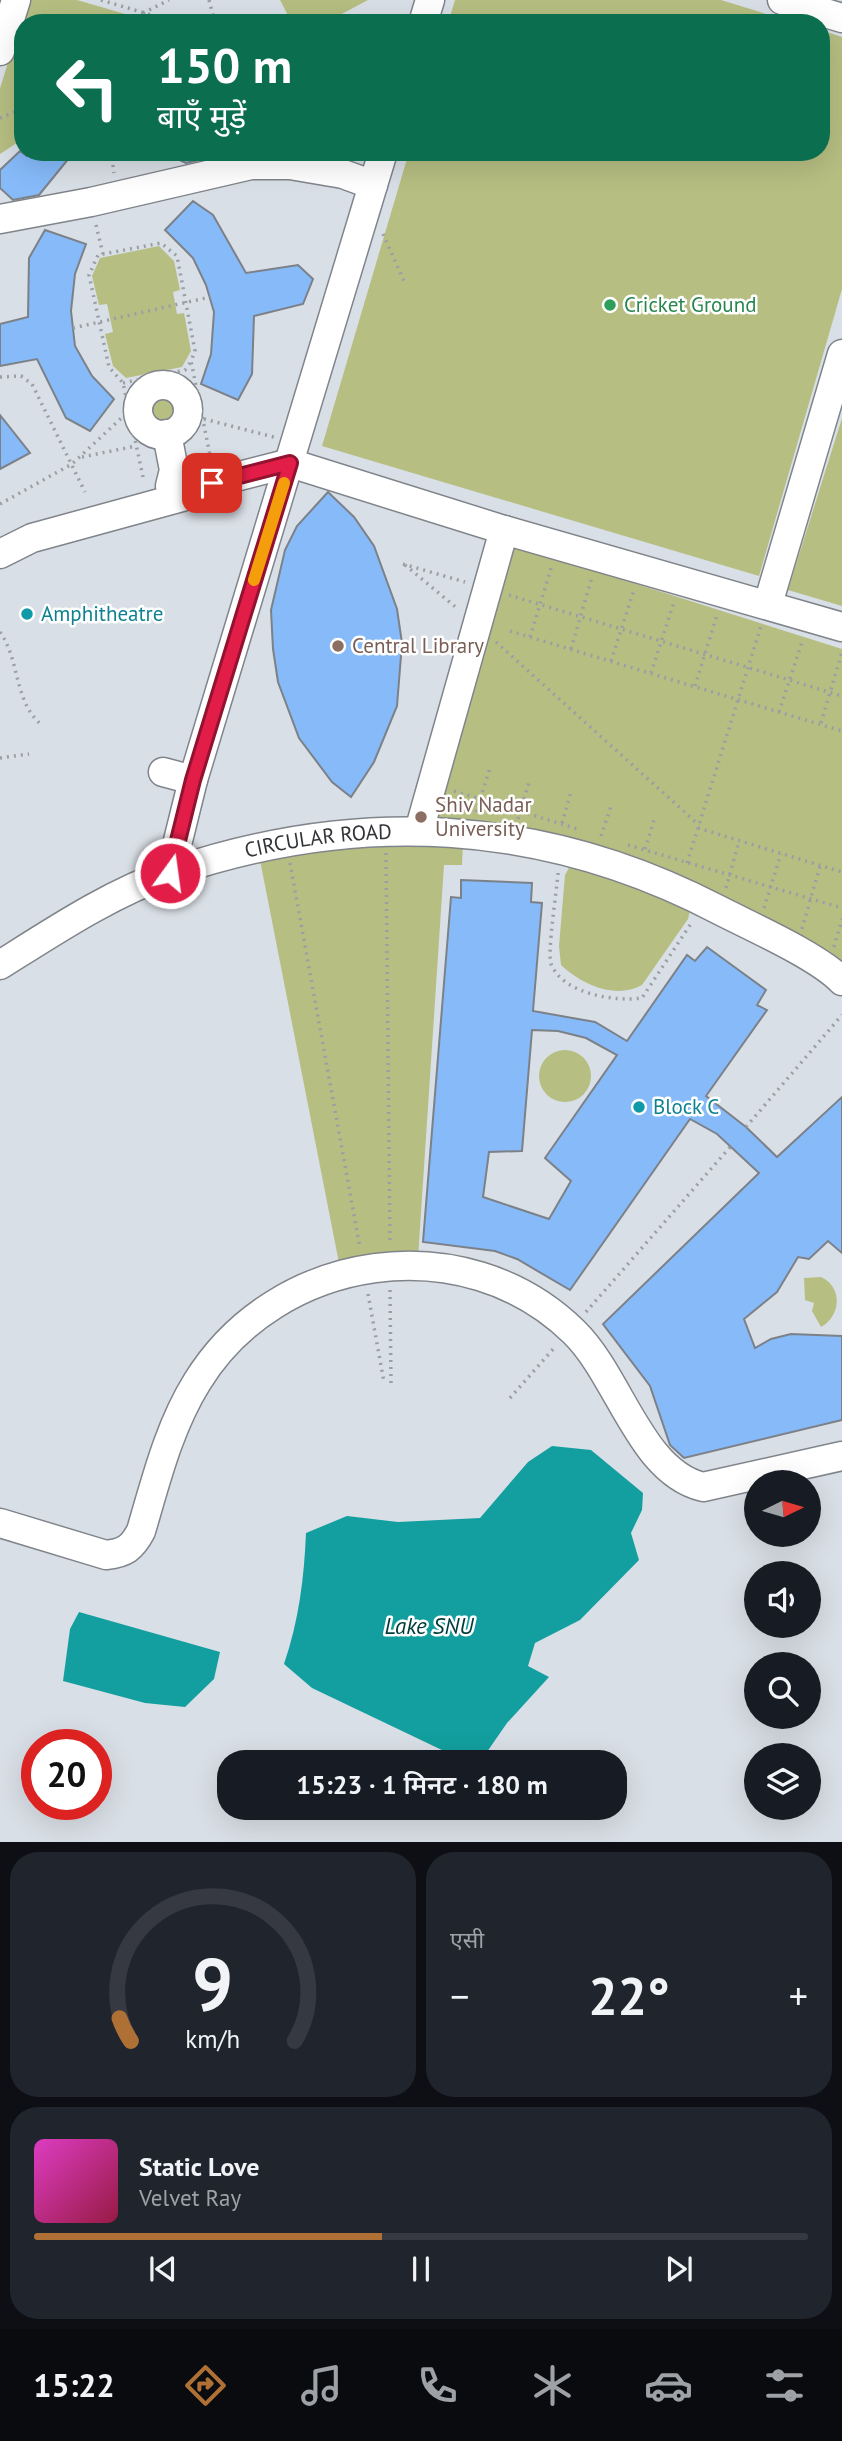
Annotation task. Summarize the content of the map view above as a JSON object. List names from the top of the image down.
{
  "streets": {
    "street": ["CIRCULAR ROAD"]
  },
  "water": ["Lake SNU"],
  "places": [
    "Cricket Ground",
    "Amphitheatre",
    "Central Library",
    "Shiv Nadar University",
    "Block C"
  ],
  "north": "right",
  "page": {
    "turn": ["150 m", "बाएँ मुड़ें"],
    "limit": "20",
    "trip": "15:23 · 1 मिनट · 180 m",
    "tile": "एसी",
    "heat": ["−", "22°", "+"],
    "song": ["Static Love", "Velvet Ray"],
    "tabs": "15:22",
    "gauge": ["9", "km/h"]
  }
}
